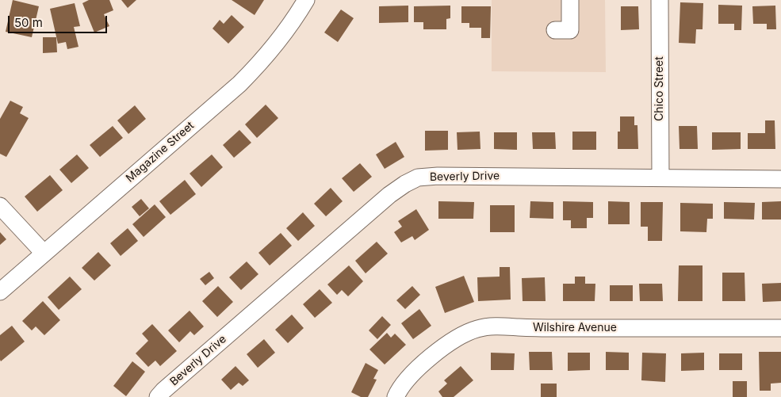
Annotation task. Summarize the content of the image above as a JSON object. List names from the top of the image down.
{
  "streets": {
    "street": [
      "Chico Street",
      "Magazine Street",
      "Beverly Drive",
      "Wilshire Avenue"
    ]
  },
  "crossings": [
    ["Chico Street", "Beverly Drive"]
  ],
  "scale_bar": "50 m"
}
